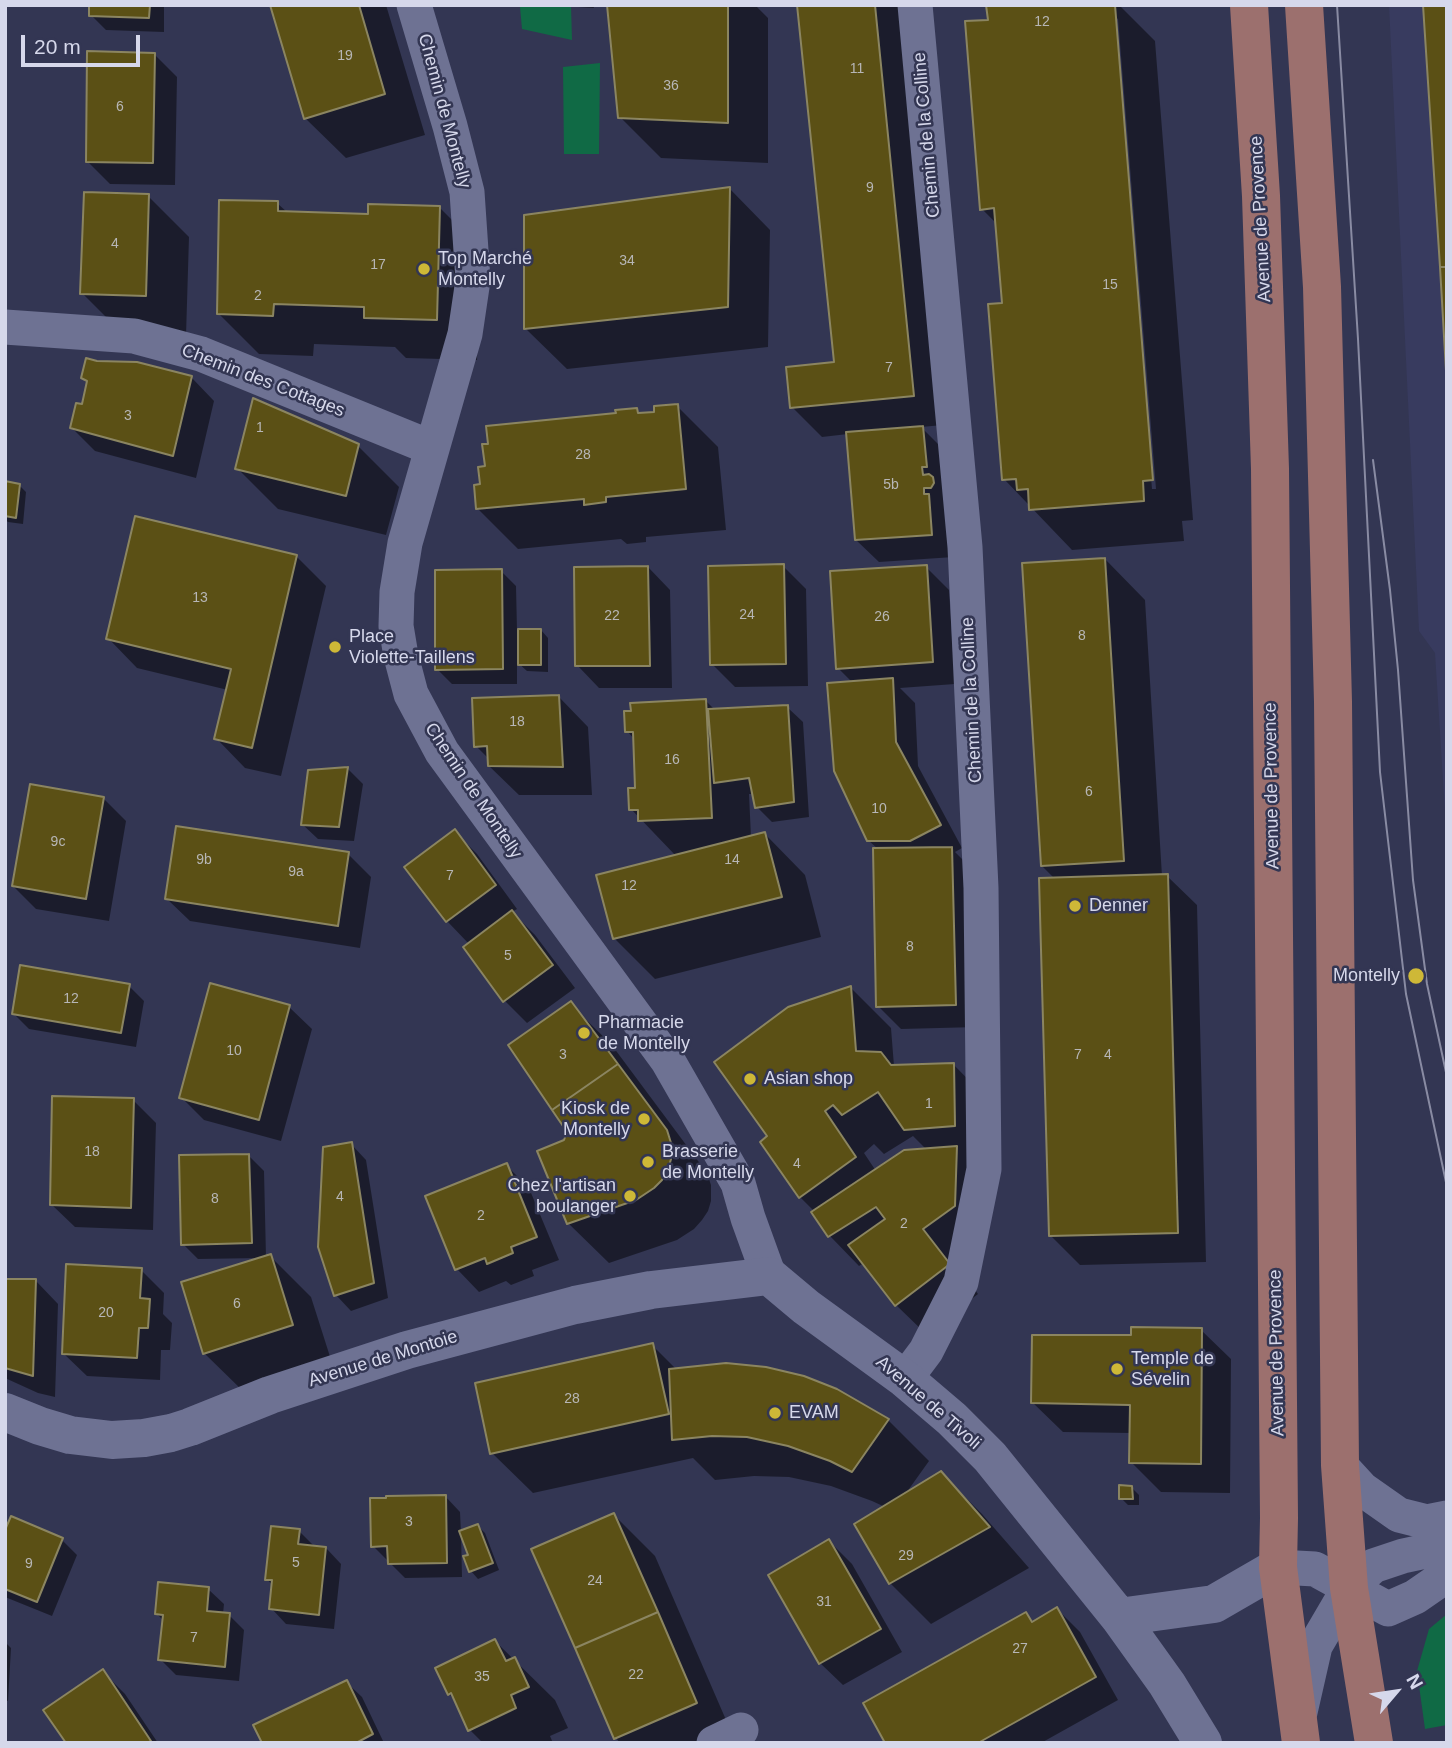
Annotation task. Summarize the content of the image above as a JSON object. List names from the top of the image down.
{
  "streets": {
    "main road": ["Avenue de Provence"],
    "street": [
      "Chemin de Montelly",
      "Chemin de la Colline",
      "Chemin des Cottages",
      "Avenue de Montoie",
      "Avenue de Tivoli"
    ]
  },
  "crossings": [
    ["Chemin de Montelly", "Chemin des Cottages"],
    ["Chemin de Montelly", "Avenue de Montoie"],
    ["Chemin de Montelly", "Avenue de Tivoli"],
    ["Chemin de la Colline", "Avenue de Tivoli"],
    ["Avenue de Montoie", "Avenue de Tivoli"]
  ],
  "places": [
    "Top Marché Montelly",
    "Place Violette-Taillens",
    "Denner",
    "Montelly",
    "Pharmacie de Montelly",
    "Asian shop",
    "Kiosk de Montelly",
    "Brasserie de Montelly",
    "Chez l'artisan boulanger",
    "Temple de Sévelin",
    "EVAM"
  ],
  "house_numbers": [
    "12",
    "19",
    "11",
    "36",
    "6",
    "9",
    "4",
    "34",
    "17",
    "15",
    "2",
    "7",
    "3",
    "1",
    "28",
    "5b",
    "13",
    "24",
    "22",
    "26",
    "8",
    "18",
    "16",
    "6",
    "10",
    "9c",
    "9b",
    "14",
    "9a",
    "7",
    "12",
    "8",
    "5",
    "12",
    "10",
    "3",
    "7",
    "4",
    "1",
    "18",
    "4",
    "4",
    "8",
    "2",
    "2",
    "6",
    "20",
    "28",
    "3",
    "29",
    "5",
    "9",
    "24",
    "31",
    "7",
    "27",
    "22",
    "35"
  ],
  "scale_bar": "20 m",
  "north": "top right"
}
